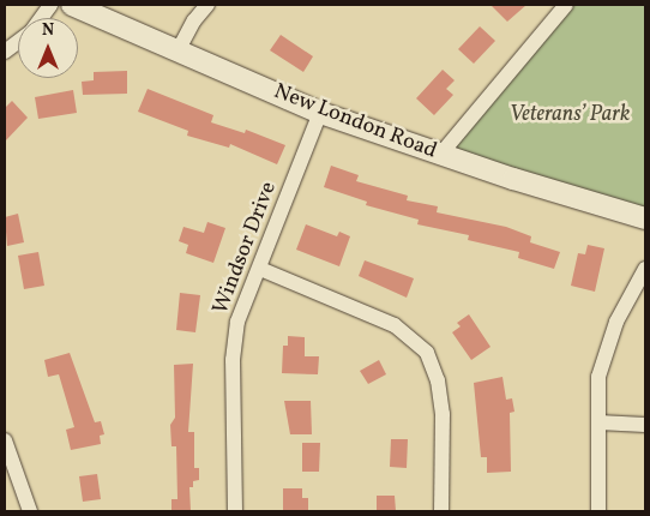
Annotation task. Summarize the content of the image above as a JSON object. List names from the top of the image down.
{
  "streets": {
    "street": ["New London Road", "Windsor Drive"]
  },
  "crossings": [
    ["New London Road", "Windsor Drive"]
  ],
  "parks": ["Veterans’ Park"],
  "north": "top"
}
